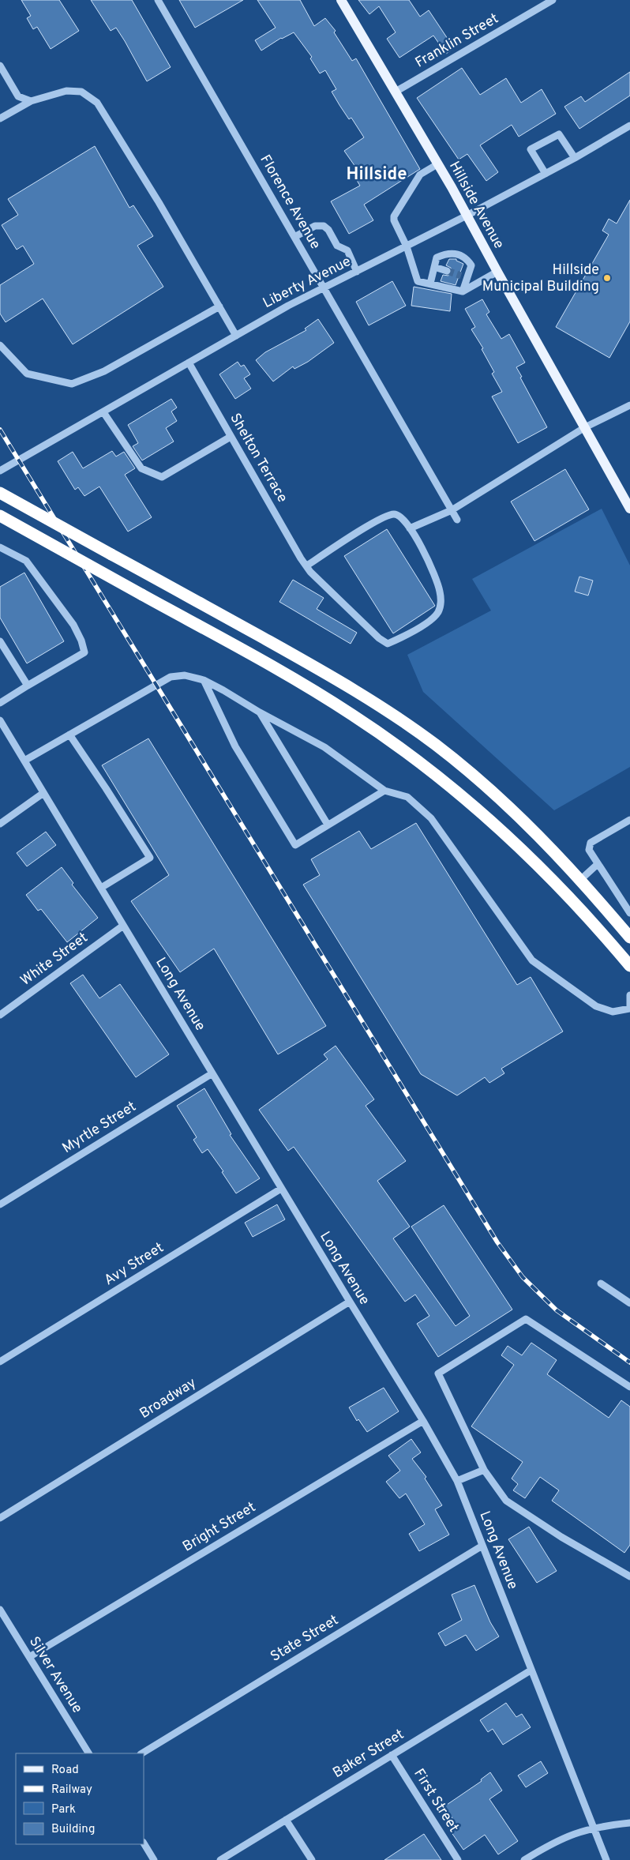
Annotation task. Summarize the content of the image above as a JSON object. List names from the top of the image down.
{
  "streets": {
    "main road": ["Hillside Avenue"],
    "street": [
      "Franklin Street",
      "Florence Avenue",
      "Liberty Avenue",
      "Shelton Terrace",
      "White Street",
      "Long Avenue",
      "Myrtle Street",
      "Avy Street",
      "Broadway",
      "Bright Street",
      "State Street",
      "Silver Avenue",
      "Baker Street",
      "First Street"
    ]
  },
  "crossings": [
    ["Franklin Street", "Hillside Avenue"],
    ["Florence Avenue", "Liberty Avenue"],
    ["Hillside Avenue", "Liberty Avenue"],
    ["Liberty Avenue", "Shelton Terrace"],
    ["White Street", "Long Avenue"],
    ["Long Avenue", "Myrtle Street"],
    ["Long Avenue", "Avy Street"],
    ["Long Avenue", "Broadway"],
    ["Long Avenue", "Bright Street"],
    ["Long Avenue", "State Street"],
    ["Long Avenue", "Baker Street"],
    ["Bright Street", "Silver Avenue"],
    ["Baker Street", "First Street"]
  ],
  "districts": ["Hillside"],
  "places": ["Hillside Municipal Building"],
  "legend": [
    "Road",
    "Railway",
    "Park",
    "Building"
  ]
}
